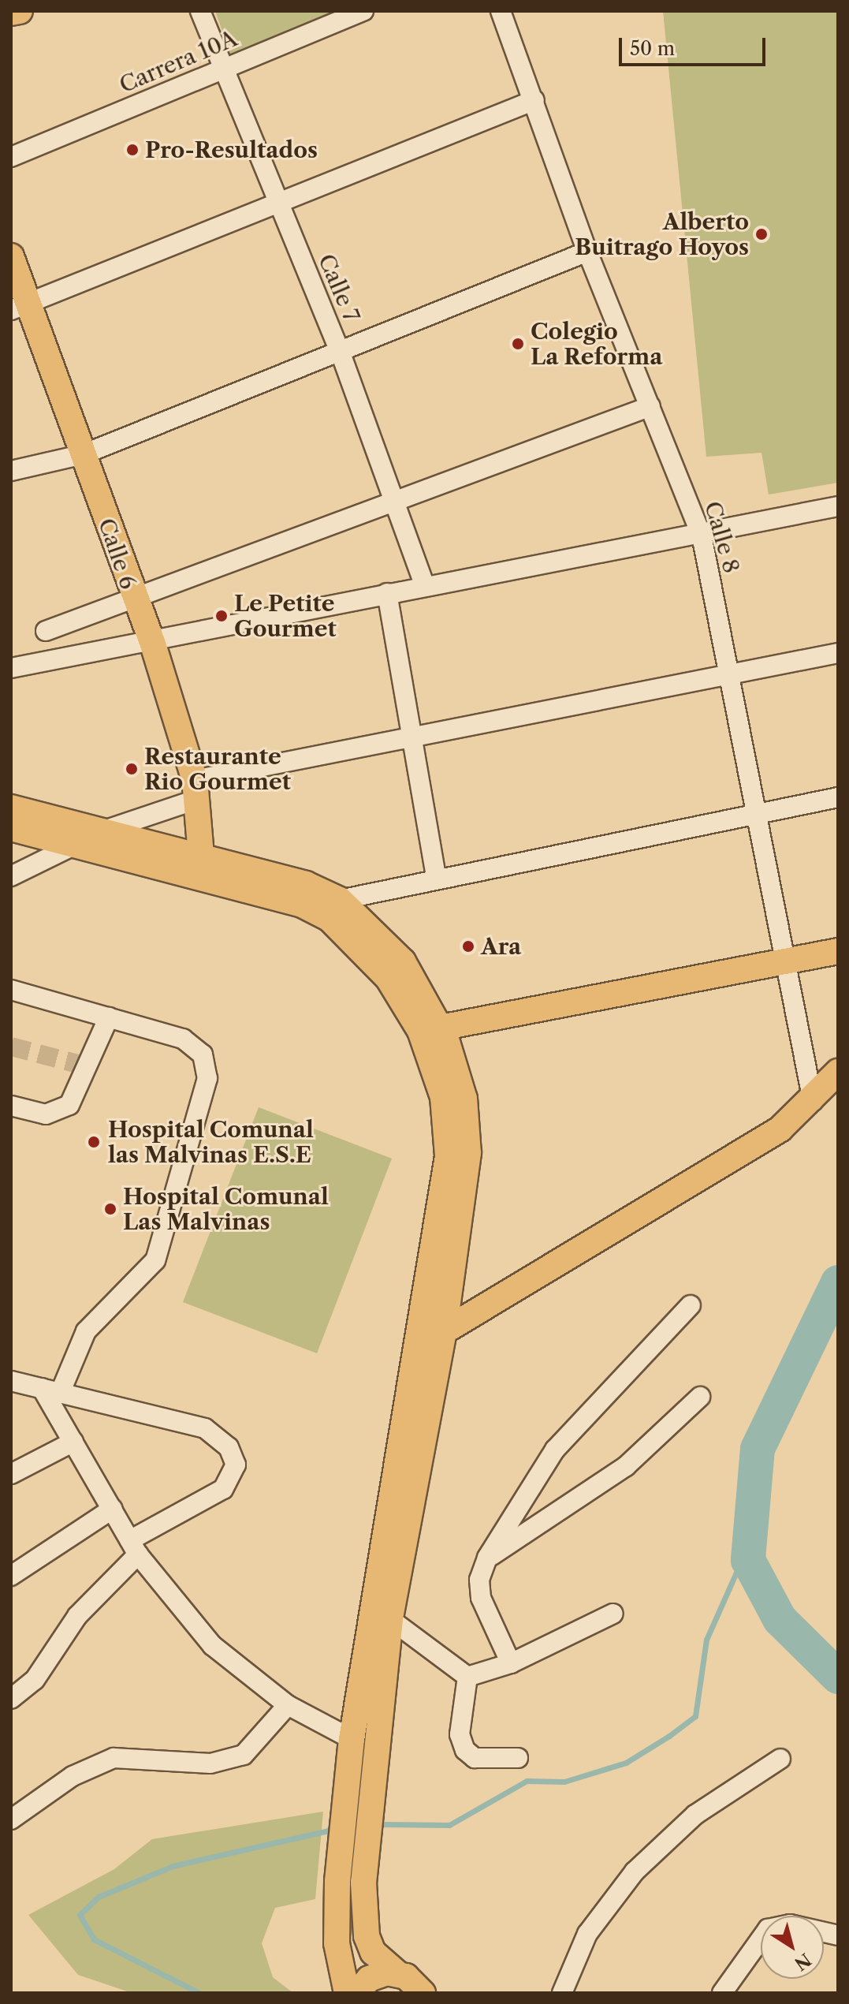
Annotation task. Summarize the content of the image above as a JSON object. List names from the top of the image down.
{
  "streets": {
    "main road": ["Calle 6"],
    "street": ["Carrera 10A", "Calle 7", "Calle 8"]
  },
  "crossings": [
    ["Carrera 10A", "Calle 7"]
  ],
  "places": [
    "Pro-Resultados",
    "Alberto Buitrago Hoyos",
    "Colegio La Reforma",
    "Le Petite Gourmet",
    "Restaurante Rio Gourmet",
    "Ara",
    "Hospital Comunal las Malvinas E.S.E",
    "Hospital Comunal Las Malvinas"
  ],
  "scale_bar": "50 m",
  "north": "bottom right"
}
